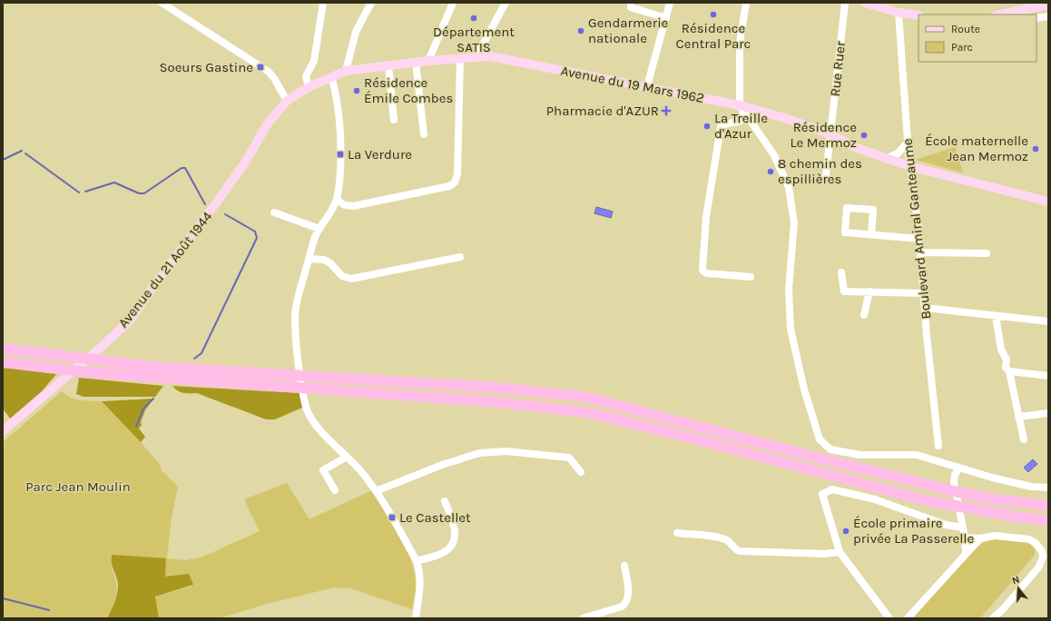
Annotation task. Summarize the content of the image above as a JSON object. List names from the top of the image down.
{
  "streets": {
    "main road": ["Avenue du 19 Mars 1962", "Avenue du 21 Août 1944"],
    "street": ["Rue Ruer", "Boulevard Amiral Ganteaume"]
  },
  "crossings": [
    ["Rue Ruer", "Avenue du 19 Mars 1962"],
    ["Avenue du 19 Mars 1962", "Boulevard Amiral Ganteaume"],
    ["Avenue du 19 Mars 1962", "Avenue du 21 Août 1944"]
  ],
  "parks": ["Parc Jean Moulin"],
  "places": {
    "other": [
      "Résidence Central Parc",
      "Département SATIS",
      "Gendarmerie nationale",
      "Résidence Émile Combes",
      "La Treille d'Azur",
      "Résidence Le Mermoz",
      "École maternelle Jean Mermoz",
      "8 chemin des espillières",
      "École primaire privée La Passerelle"
    ],
    "transit": ["Soeurs Gastine", "La Verdure", "Le Castellet"],
    "health": ["Pharmacie d'AZUR"]
  },
  "legend": ["Route", "Parc"],
  "north": "top"
}
